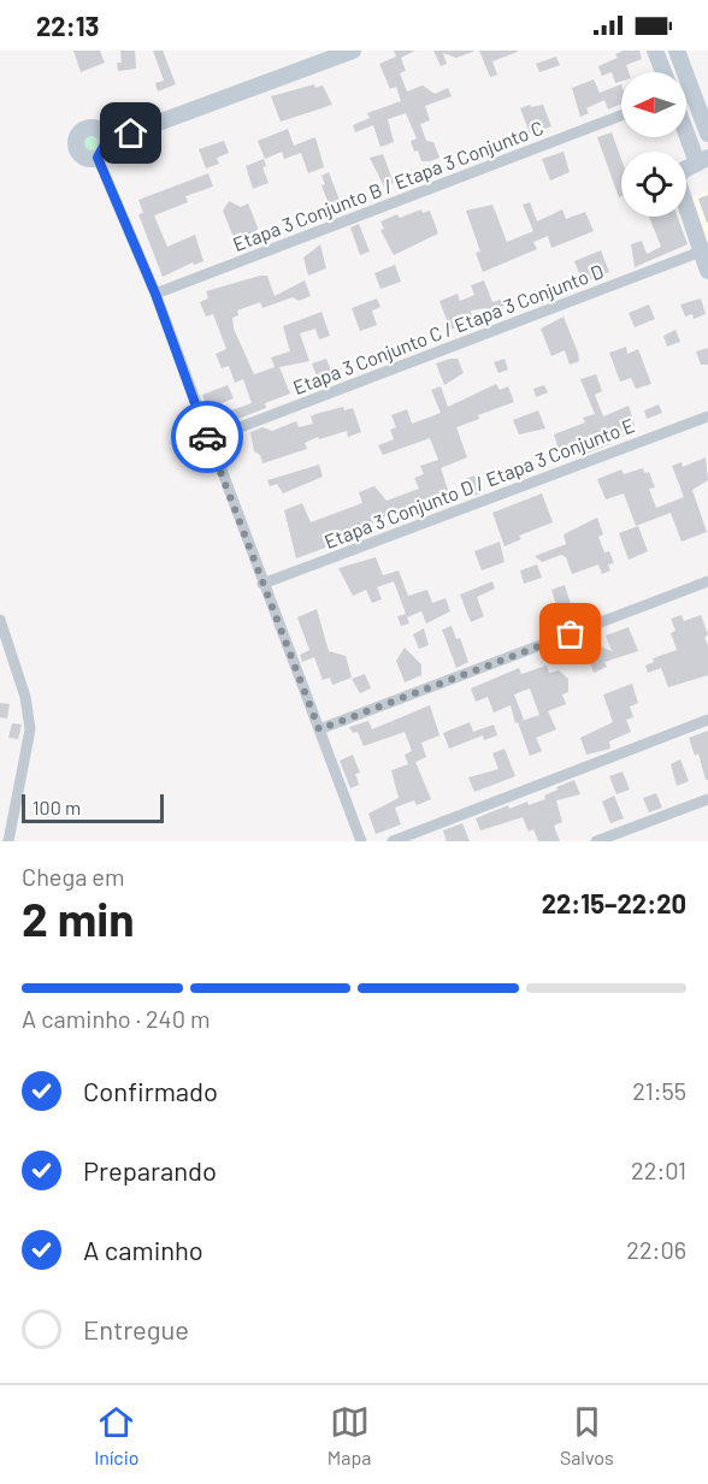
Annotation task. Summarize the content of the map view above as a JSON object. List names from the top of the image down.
{
  "streets": {
    "street": ["Etapa 3 Conjunto B / Etapa 3 Conjunto C", "Etapa 3 Conjunto C / Etapa 3 Conjunto D", "Etapa 3 Conjunto D / Etapa 3 Conjunto E"]
  },
  "scale_bar": "100 m",
  "north": "left",
  "page": {
    "status": "22:13",
    "scale": "100 m",
    "heading": ["2 min", "Chega em", "22:15–22:20"],
    "bar": "A caminho · 240 m",
    "list": [
      ["Confirmado", "21:55"],
      ["Preparando", "22:01"],
      ["A caminho", "22:06"],
      "Entregue"
    ],
    "tabs": ["Início", "Mapa", "Salvos"]
  }
}
